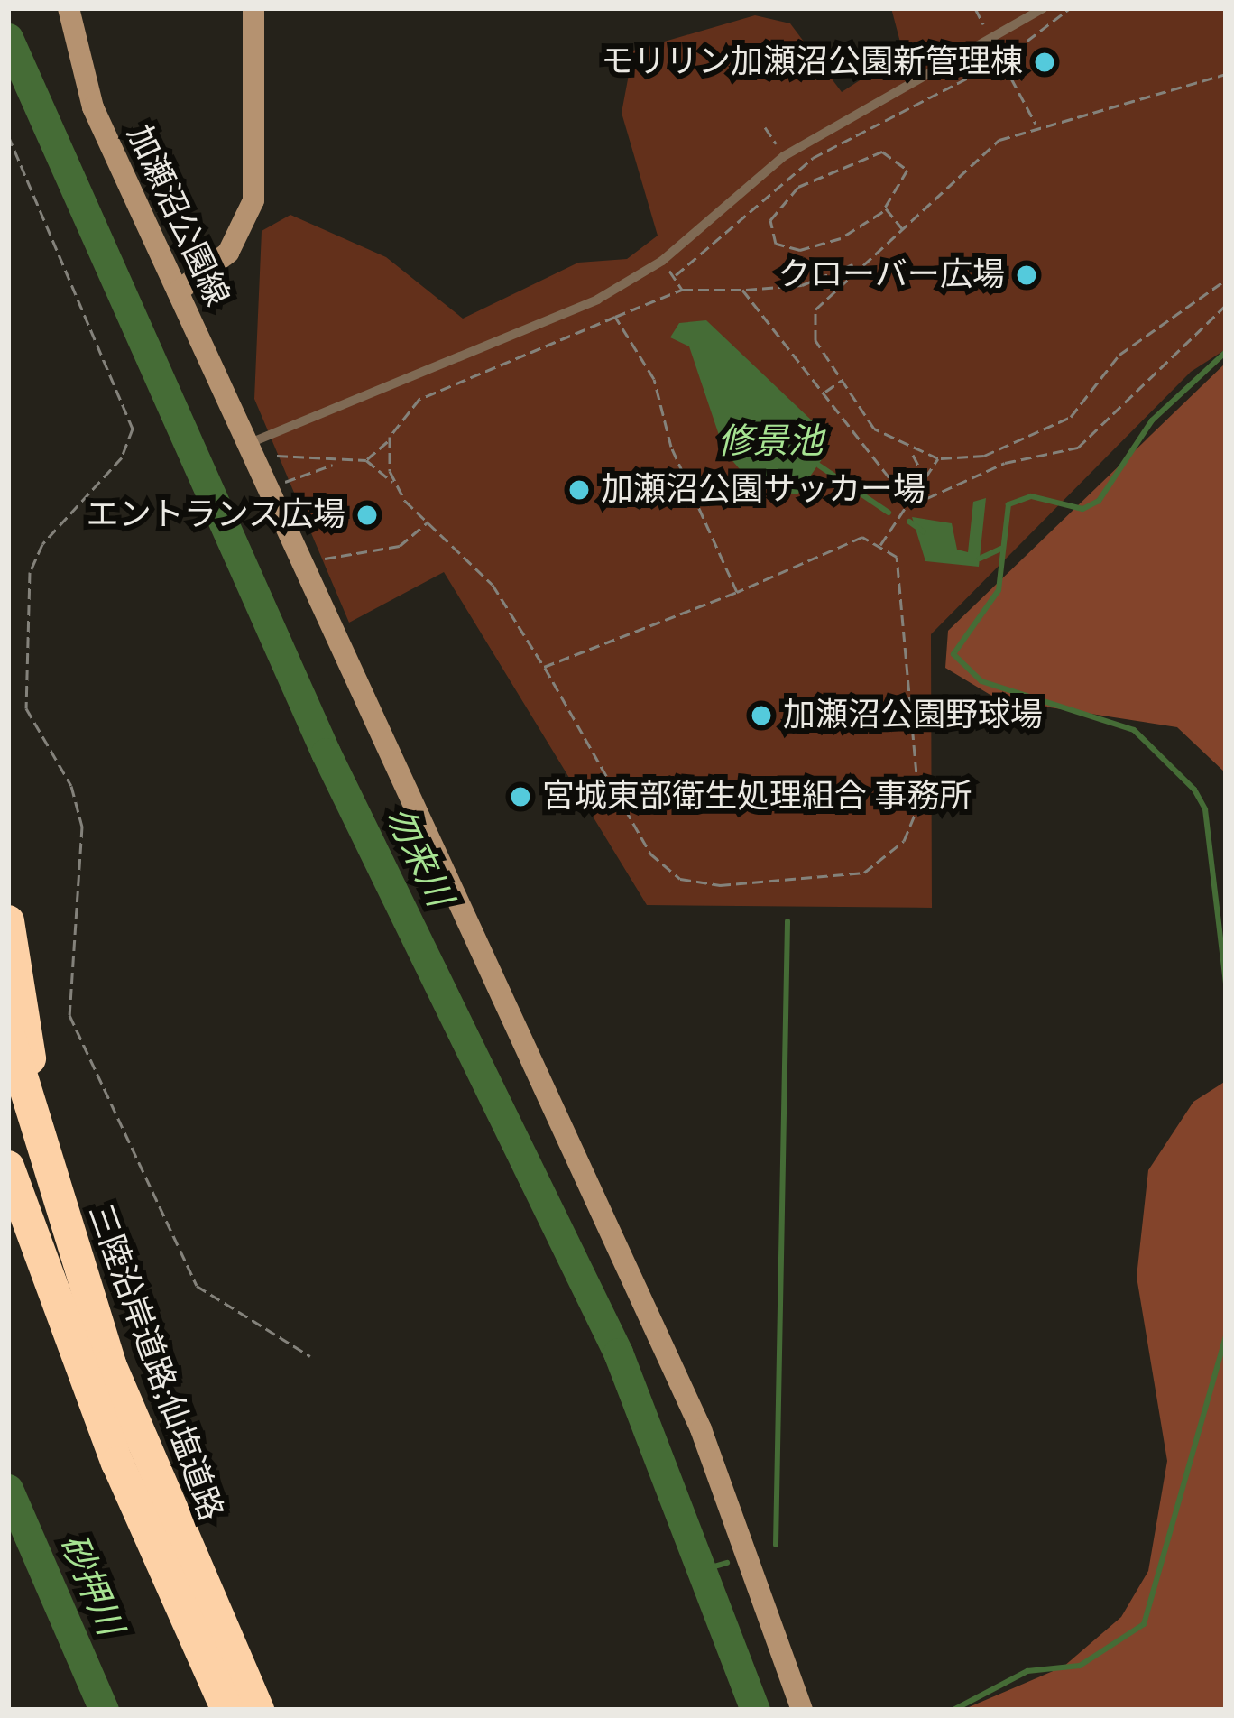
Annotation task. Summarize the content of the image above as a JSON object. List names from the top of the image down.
{
  "streets": {
    "highway": ["三陸沿岸道路;仙塩道路"],
    "street": ["加瀬沼公園線"]
  },
  "water": ["修景池", "勿来川", "砂押川"],
  "places": [
    "モリリン加瀬沼公園新管理棟",
    "クローバー広場",
    "加瀬沼公園サッカー場",
    "エントランス広場",
    "加瀬沼公園野球場",
    "宮城東部衛生処理組合 事務所"
  ]
}
